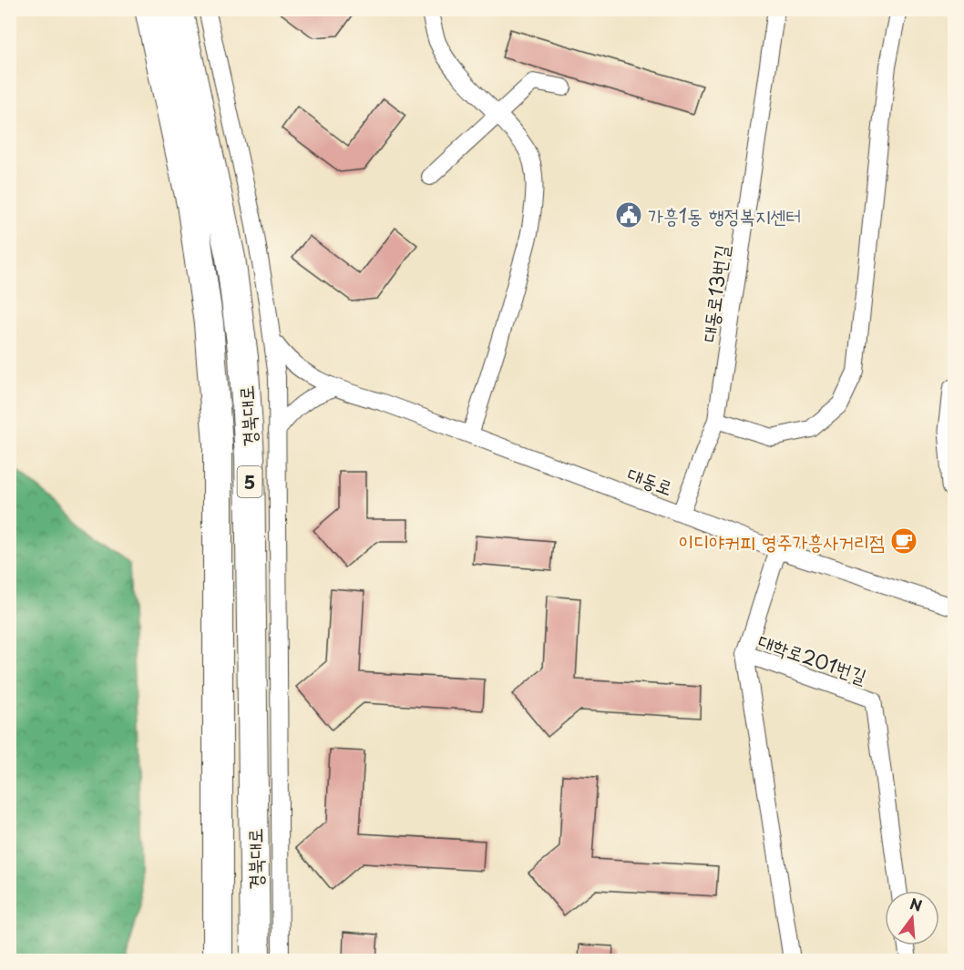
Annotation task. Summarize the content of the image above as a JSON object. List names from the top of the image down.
{
  "streets": {
    "highway": ["경북대로", "5"],
    "street": ["대동로13번길", "대동로", "대학로201번길"]
  },
  "crossings": [
    ["대동로13번길", "대동로"]
  ],
  "places": {
    "public building": ["가흥1동 행정복지센터"],
    "cafe": ["이디야커피 영주가흥사거리점"]
  },
  "north": "top"
}
